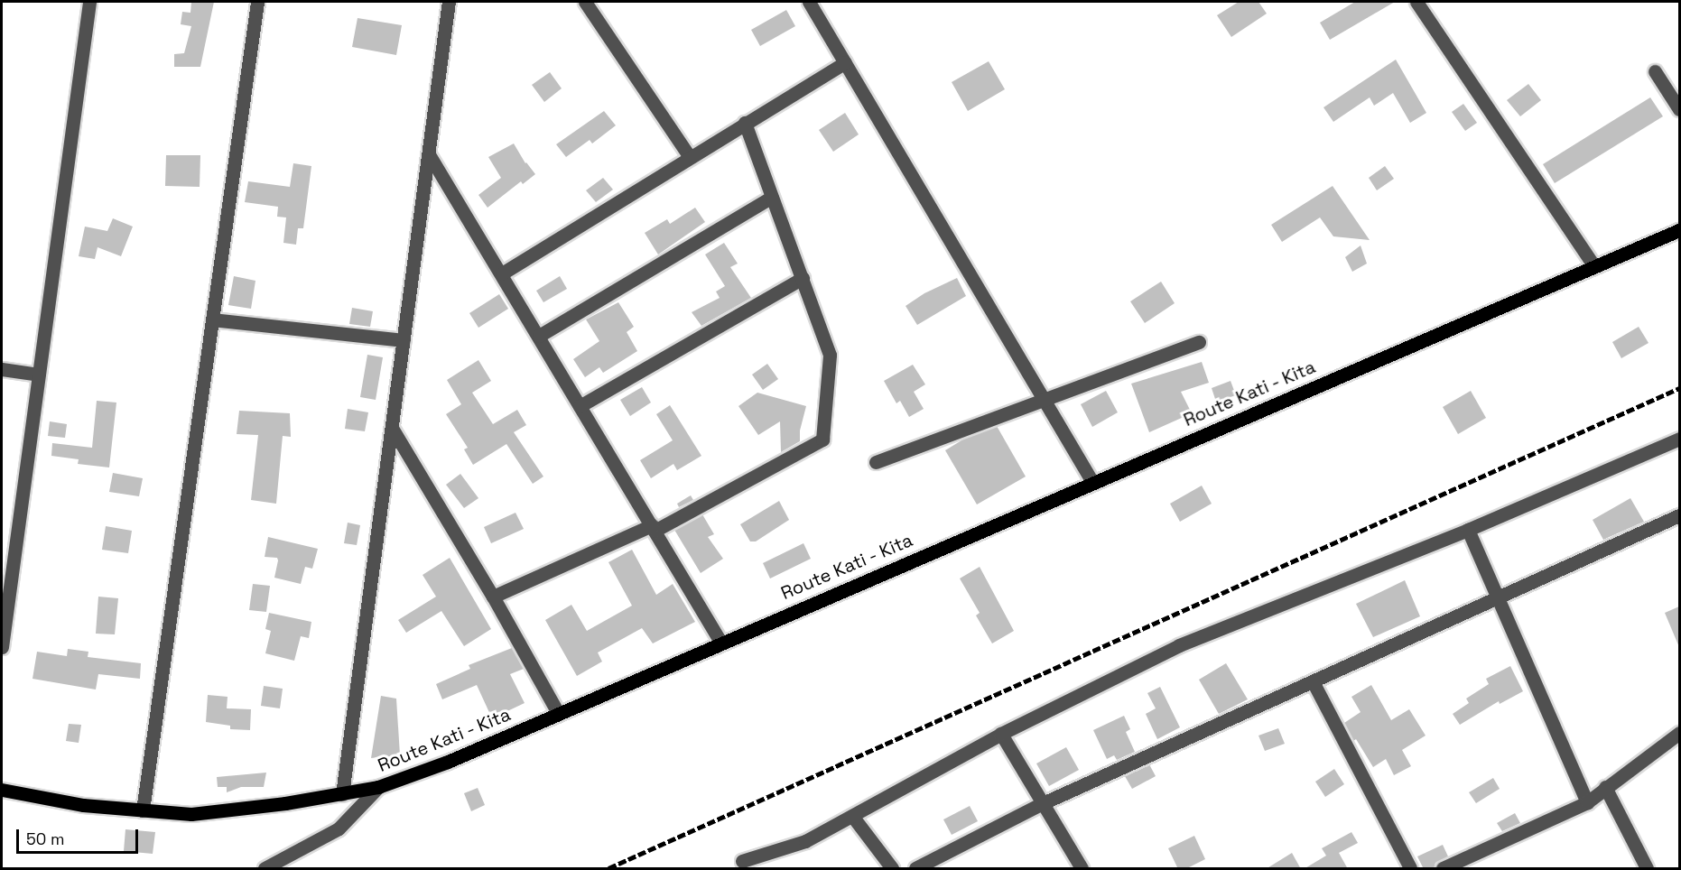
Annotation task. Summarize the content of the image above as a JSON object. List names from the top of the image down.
{
  "streets": {
    "main road": ["Route Kati - Kita"]
  },
  "scale_bar": "50 m"
}
